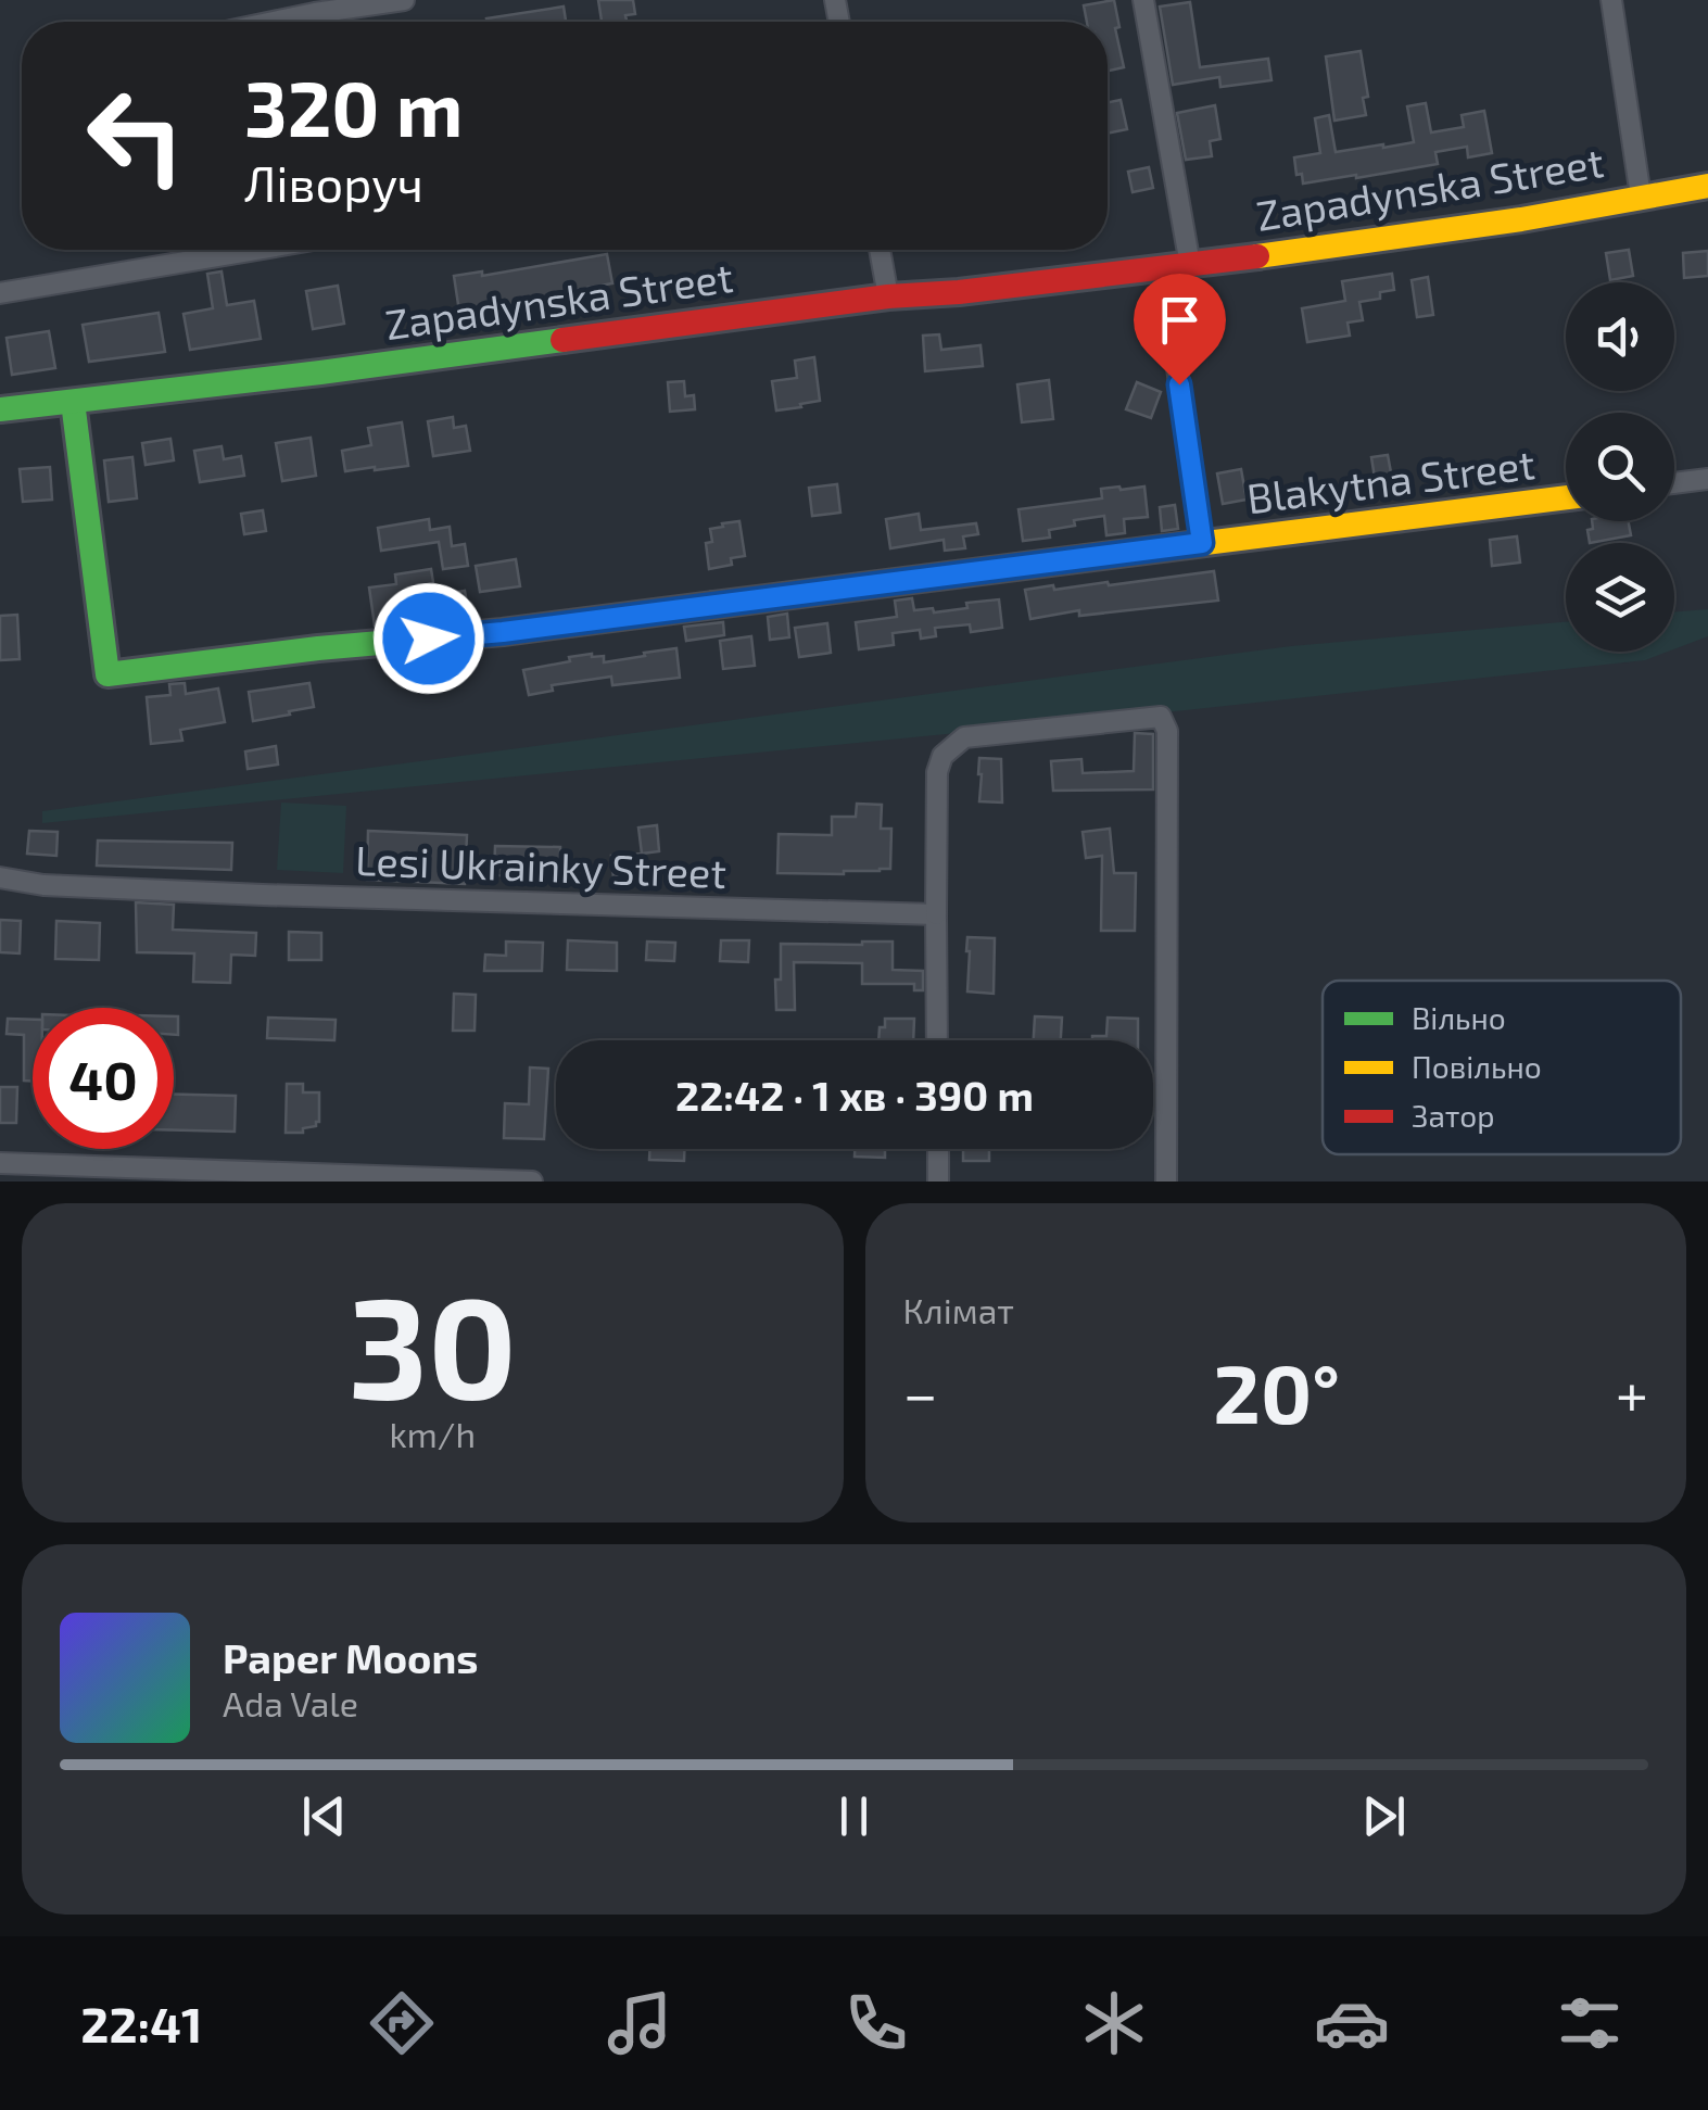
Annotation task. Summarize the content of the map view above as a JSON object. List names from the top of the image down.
{
  "streets": {
    "street": ["Zapadynska Street", "Blakytna Street", "Lesi Ukrainky Street"]
  },
  "crossings": [
    ["Zapadynska Street", "Blakytna Street"]
  ],
  "legend": ["Вільно", "Повільно", "Затор"],
  "page": {
    "turn": ["320 m", "Ліворуч"],
    "limit": "40",
    "trip": "22:42 · 1 хв · 390 m",
    "tile": [
      ["30", "km/h"],
      "Клімат"
    ],
    "heat": ["−", "20°", "+"],
    "song": ["Paper Moons", "Ada Vale"],
    "tabs": "22:41"
  }
}
